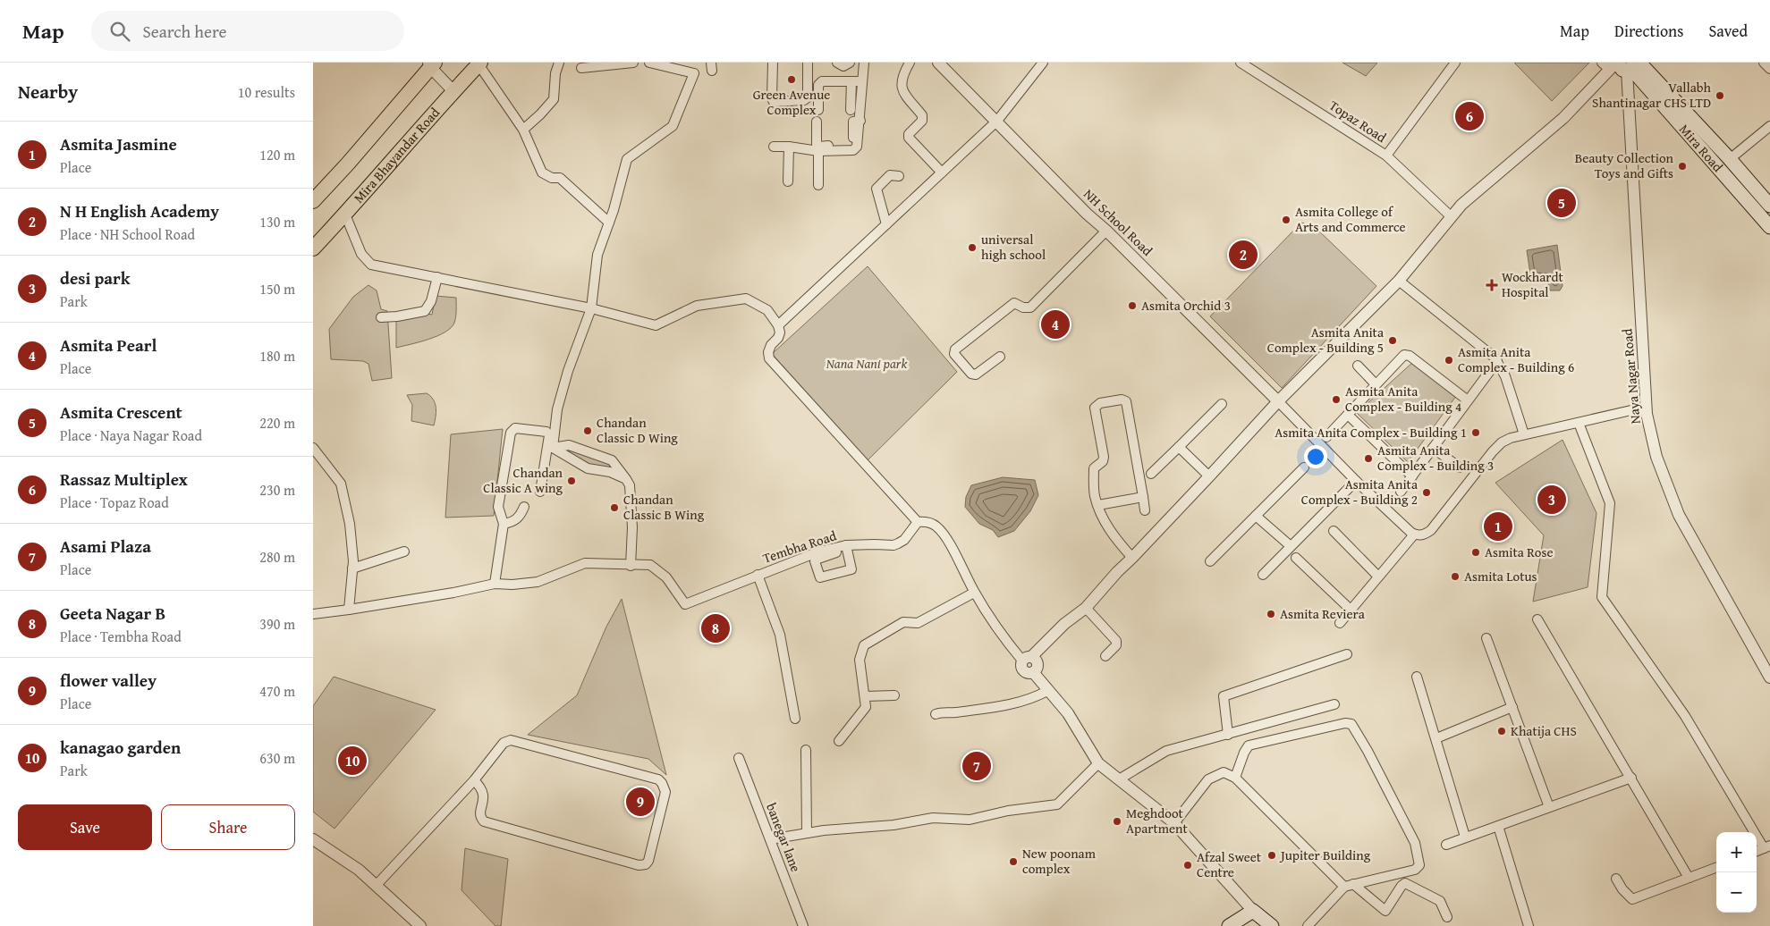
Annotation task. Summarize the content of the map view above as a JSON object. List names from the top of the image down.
{
  "streets": {
    "main road": ["Mira Road", "Mira Bhayandar Road"],
    "street": [
      "Topaz Road",
      "NH School Road",
      "Naya Nagar Road",
      "Tembha Road",
      "banegar lane"
    ]
  },
  "crossings": [
    ["Mira Road", "Naya Nagar Road"]
  ],
  "parks": ["Nana Nani park"],
  "places": {
    "other": [
      "Green Avenue Complex",
      "Vallabh Shantinagar CHS LTD",
      "Beauty Collection Toys and Gifts",
      "Asmita College of Arts and Commerce",
      "universal high school",
      "Asmita Orchid 3",
      "Asmita Anita Complex - Building 5",
      "Asmita Anita Complex - Building 6",
      "Asmita Anita Complex - Building 4",
      "Chandan Classic D Wing",
      "Asmita Anita Complex - Building 1",
      "Asmita Anita Complex - Building 3",
      "Chandan Classic A wing",
      "Asmita Anita Complex - Building 2",
      "Chandan Classic B Wing",
      "Asmita Rose",
      "Asmita Lotus",
      "Asmita Reviera",
      "Khatija CHS",
      "Meghdoot Apartment",
      "Jupiter Building",
      "New poonam complex",
      "Afzal Sweet Centre"
    ],
    "health": ["Wockhardt Hospital"]
  },
  "page": {
    "header": "Map",
    "search": "Search here",
    "nav": ["Map", "Directions", "Saved"],
    "heading": ["Nearby", "10 results"],
    "pins": [
      "6",
      "5",
      "2",
      "4",
      "3",
      "1",
      "8",
      "10",
      "7",
      "9"
    ],
    "list": [
      {
        "mark": "1",
        "name": "Asmita Jasmine",
        "note": "Place",
        "value": "120 m"
      },
      {
        "mark": "2",
        "name": "N H English Academy",
        "note": "Place · NH School Road",
        "value": "130 m"
      },
      {
        "mark": "3",
        "name": "desi park",
        "note": "Park",
        "value": "150 m"
      },
      {
        "mark": "4",
        "name": "Asmita Pearl",
        "note": "Place",
        "value": "180 m"
      },
      {
        "mark": "5",
        "name": "Asmita Crescent",
        "note": "Place · Naya Nagar Road",
        "value": "220 m"
      },
      {
        "mark": "6",
        "name": "Rassaz Multiplex",
        "note": "Place · Topaz Road",
        "value": "230 m"
      },
      {
        "mark": "7",
        "name": "Asami Plaza",
        "note": "Place",
        "value": "280 m"
      },
      {
        "mark": "8",
        "name": "Geeta Nagar B",
        "note": "Place · Tembha Road",
        "value": "390 m"
      },
      {
        "mark": "9",
        "name": "flower valley",
        "note": "Place",
        "value": "470 m"
      },
      {
        "mark": "10",
        "name": "kanagao garden",
        "note": "Park",
        "value": "630 m"
      }
    ],
    "buttons": ["Save", "Share"],
    "map_buttons": ["+", "−"]
  }
}
